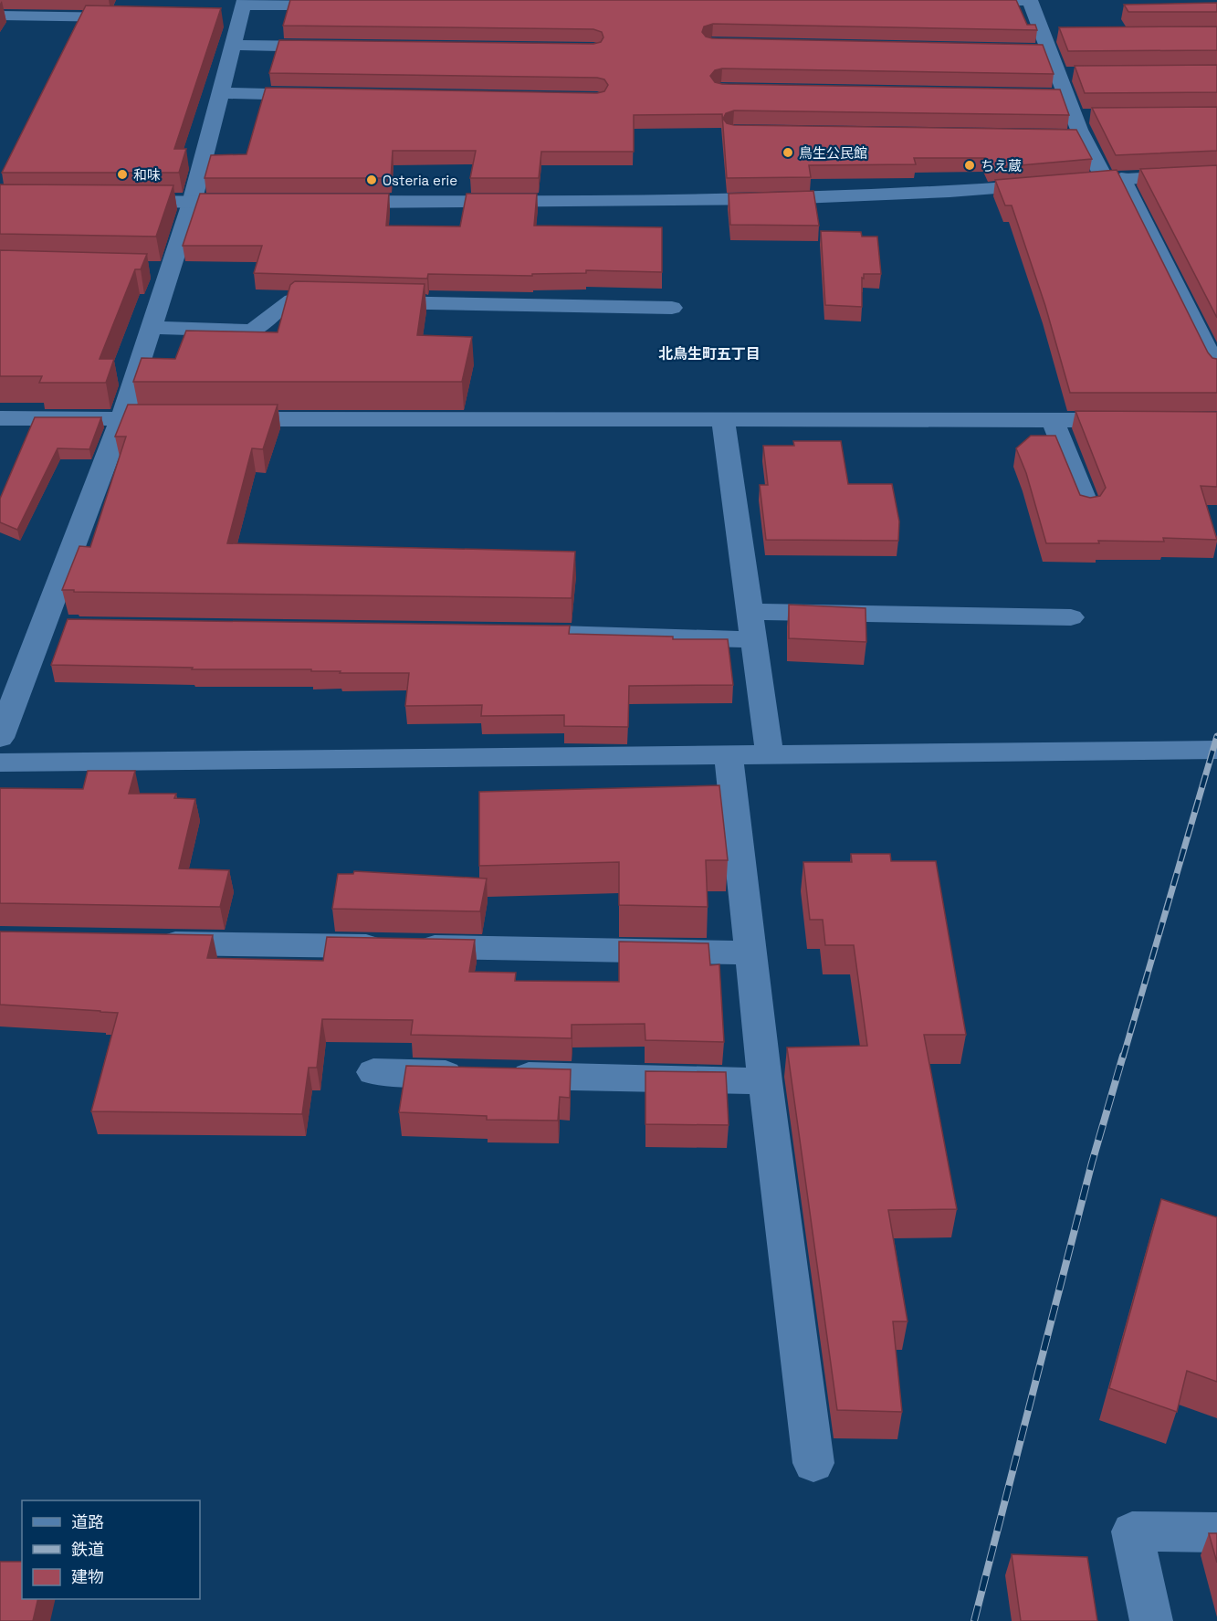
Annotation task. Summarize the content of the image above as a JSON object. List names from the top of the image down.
{
  "districts": ["北鳥生町五丁目"],
  "places": [
    "鳥生公民館",
    "ちえ蔵",
    "和味",
    "Osteria erie"
  ],
  "legend": ["道路", "鉄道", "建物"]
}
